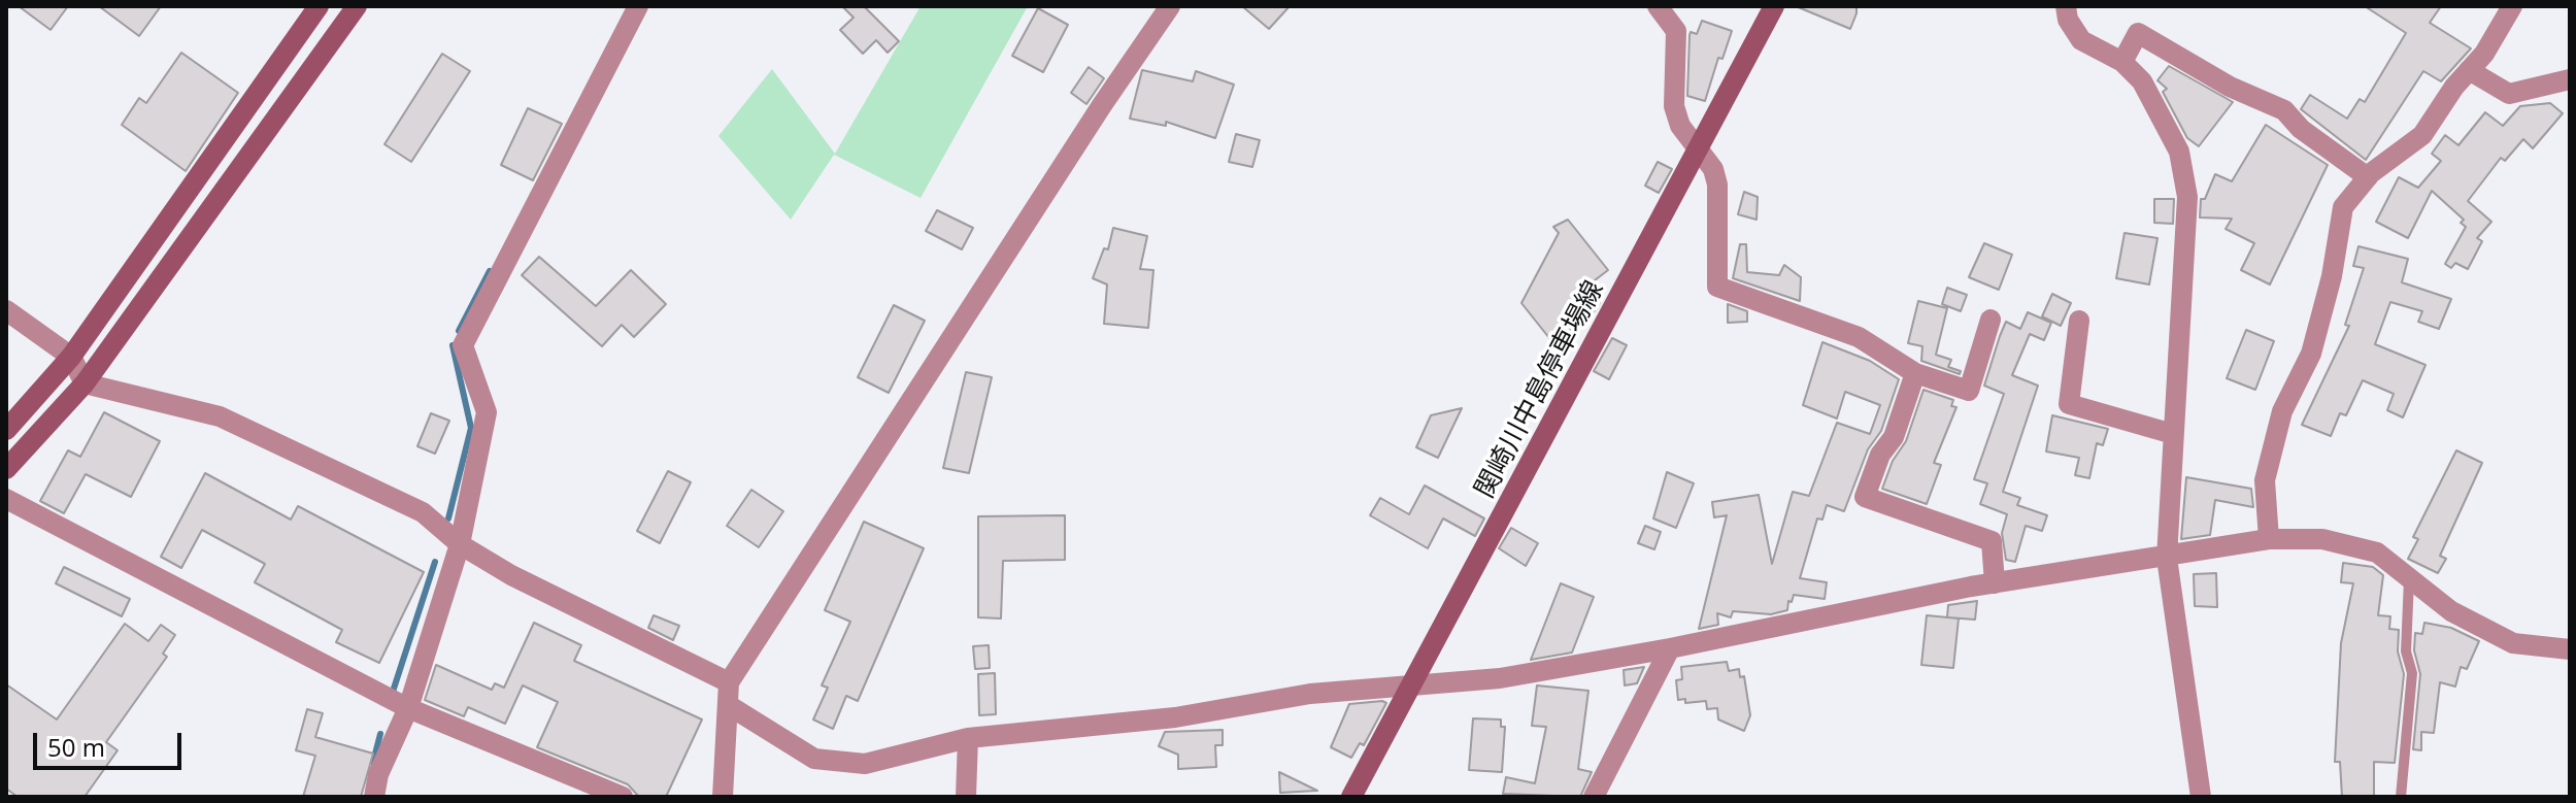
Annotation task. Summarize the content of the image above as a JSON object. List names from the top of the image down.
{
  "streets": {
    "street": ["関崎川中島停車場線"]
  },
  "scale_bar": "50 m"
}
